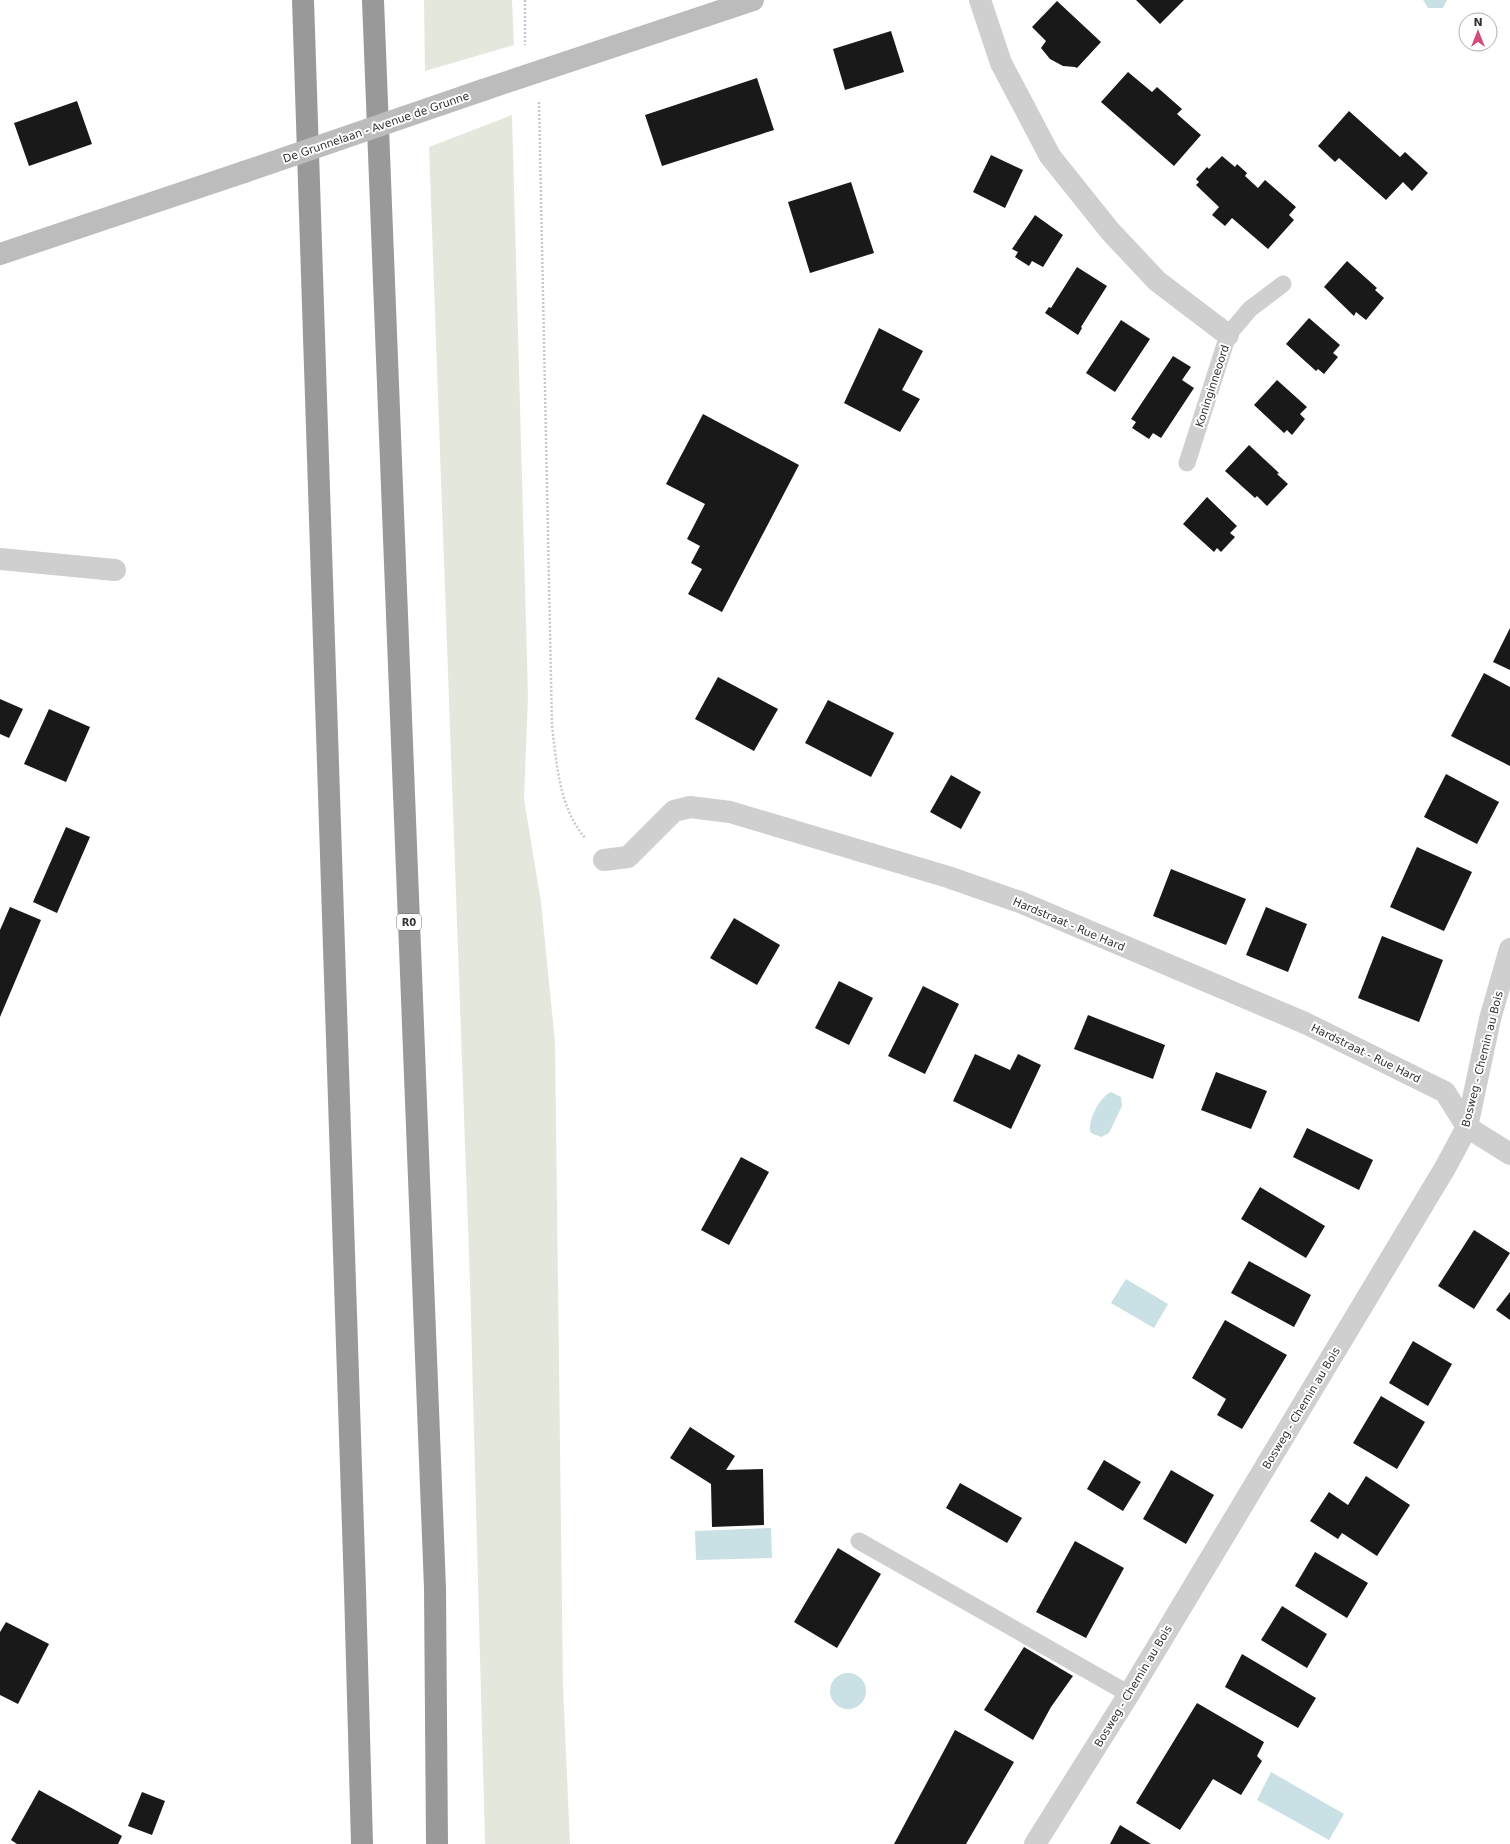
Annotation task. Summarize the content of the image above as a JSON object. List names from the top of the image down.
{
  "streets": {
    "highway": ["R0"],
    "street": ["De Grunnelaan - Avenue de Grunne", "Hardstraat - Rue Hard", "Bosweg - Chemin au Bois"],
    "lane": ["Koninginneoord"]
  },
  "crossings": [
    ["Hardstraat - Rue Hard", "Bosweg - Chemin au Bois"]
  ],
  "north": "top"
}
